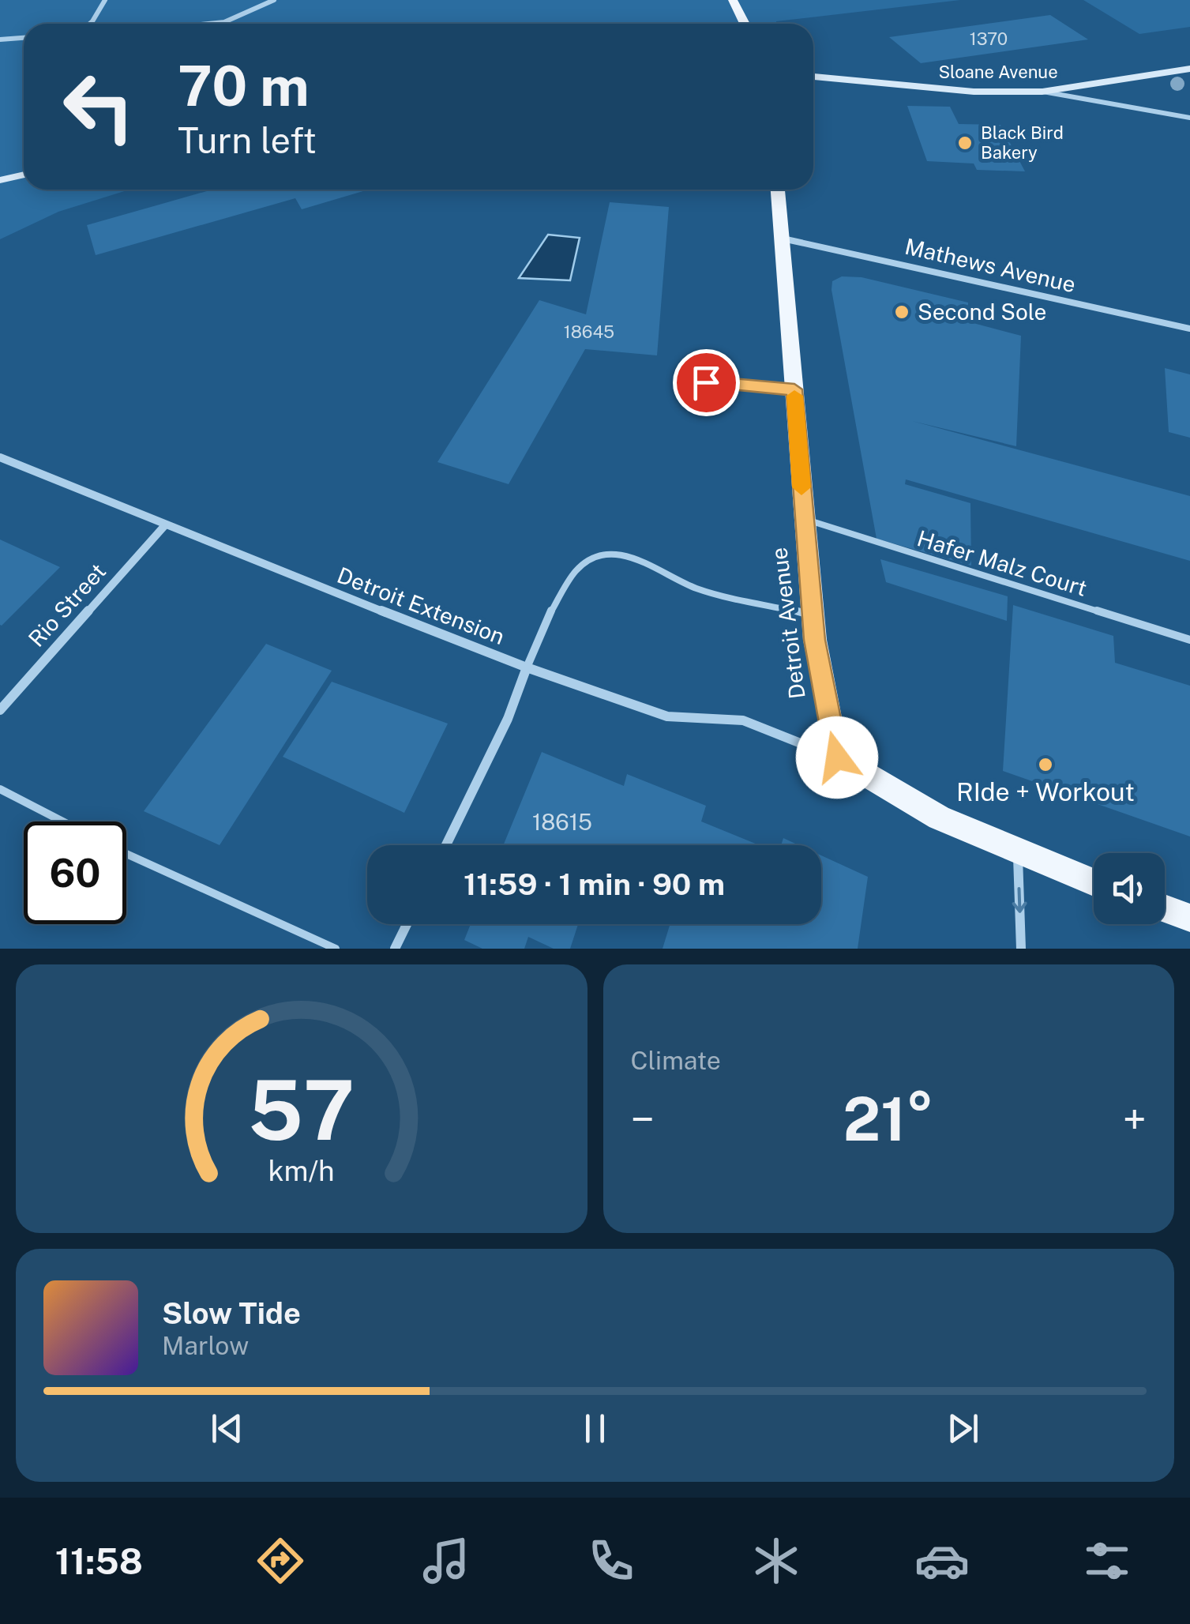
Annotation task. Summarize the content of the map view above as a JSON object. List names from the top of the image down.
{
  "streets": {
    "main road": ["Sloane Avenue", "Detroit Avenue"],
    "street": ["Mathews Avenue", "Rio Street", "Detroit Extension"],
    "lane": ["Hafer Malz Court"]
  },
  "crossings": [
    ["Mathews Avenue", "Detroit Avenue"],
    ["Hafer Malz Court", "Detroit Avenue"],
    ["Rio Street", "Detroit Extension"],
    ["Detroit Extension", "Detroit Avenue"]
  ],
  "places": ["Black Bird Bakery", "Second Sole", "RIde + Workout"],
  "house_numbers": ["1370", "18645", "18615"],
  "page": {
    "turn": ["70 m", "Turn left"],
    "limit": "60",
    "trip": "11:59 · 1 min · 90 m",
    "tile": "Climate",
    "heat": ["−", "21°", "+"],
    "song": ["Slow Tide", "Marlow"],
    "tabs": "11:58",
    "gauge": ["57", "km/h"]
  }
}
